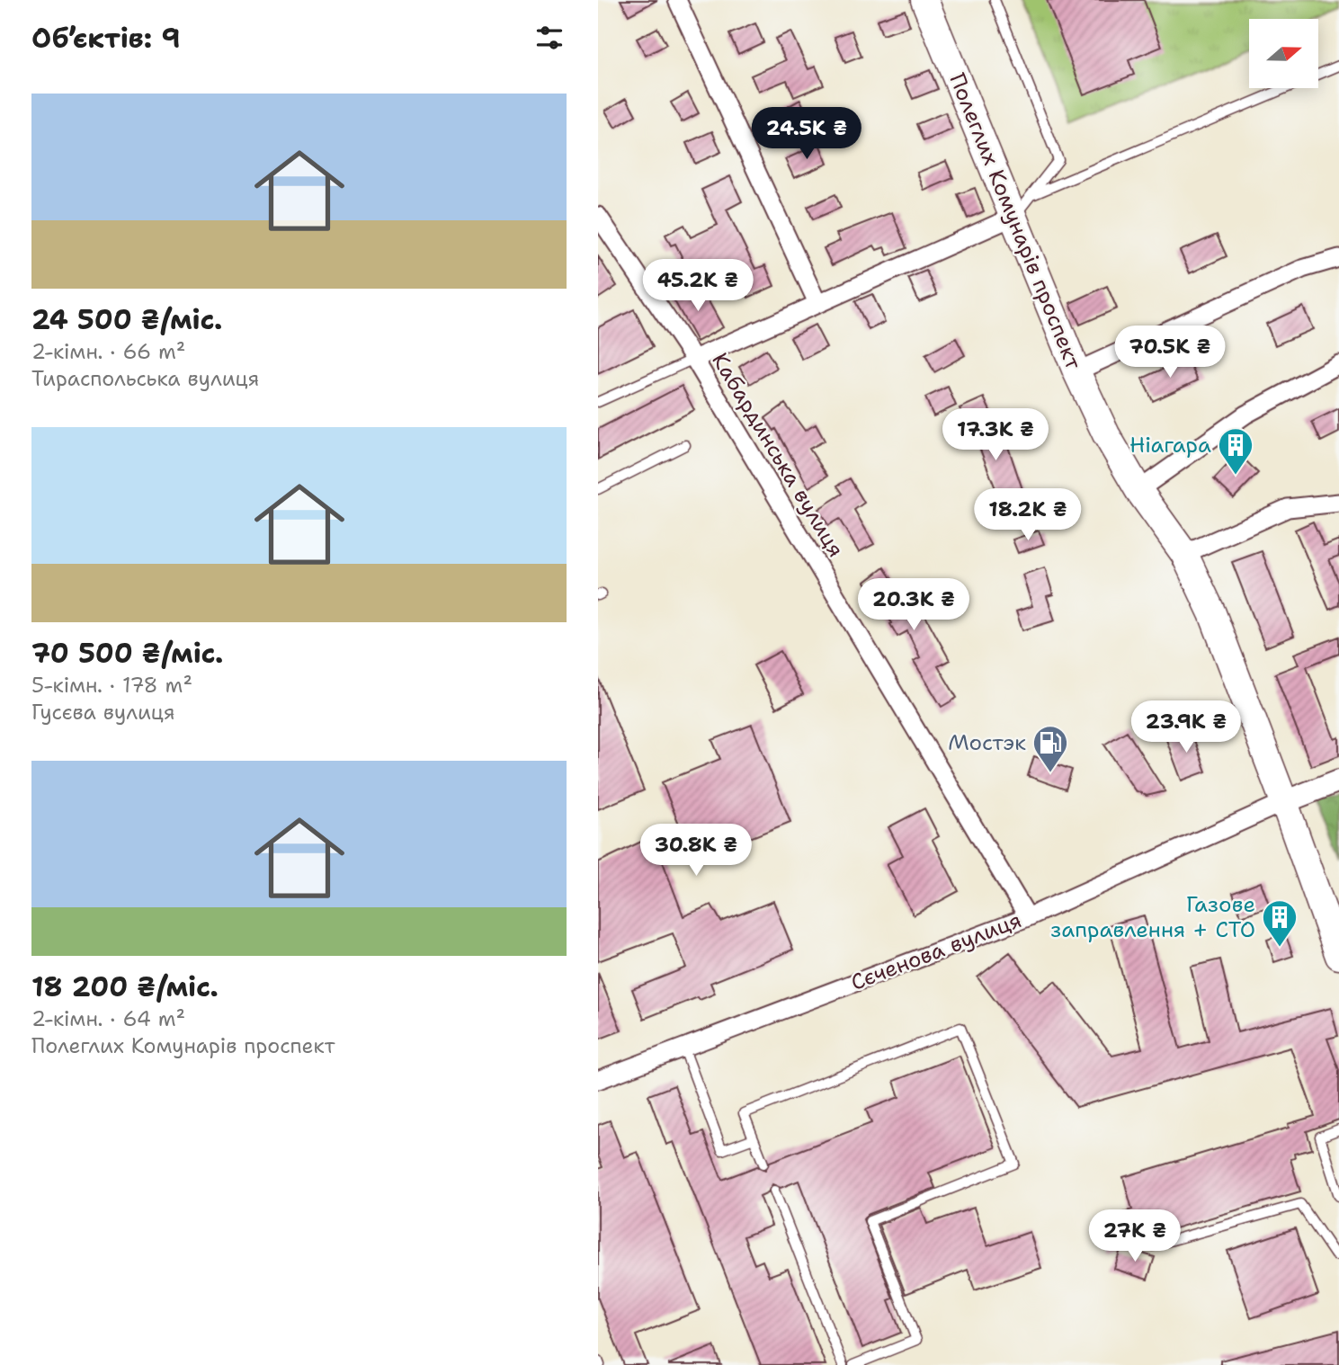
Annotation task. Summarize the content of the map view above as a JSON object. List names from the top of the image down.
{
  "streets": {
    "main road": ["Полеглих Комунарів проспект"],
    "street": ["Кабардинська вулиця", "Сєченова вулиця"]
  },
  "crossings": [
    ["Полеглих Комунарів проспект", "Сєченова вулиця"],
    ["Кабардинська вулиця", "Сєченова вулиця"]
  ],
  "places": {
    "building": ["Ніагара", "Газове заправлення + СТО"],
    "fuel station": ["Мостэк"]
  },
  "north": "right",
  "page": {
    "heading": "Об’єктів: 9",
    "list": [
      {
        "name": "24 500 ₴/міс.",
        "note": "2-кімн. · 66 m² · Тираспольська вулиця"
      },
      {
        "name": "70 500 ₴/міс.",
        "note": "5-кімн. · 178 m² · Гусєва вулиця"
      },
      {
        "name": "18 200 ₴/міс.",
        "note": "2-кімн. · 64 m² · Полеглих Комунарів проспект"
      }
    ],
    "price": [
      "24.5K ₴",
      "45.2K ₴",
      "70.5K ₴",
      "17.3K ₴",
      "18.2K ₴",
      "20.3K ₴",
      "23.9K ₴",
      "30.8K ₴",
      "27K ₴"
    ]
  }
}
